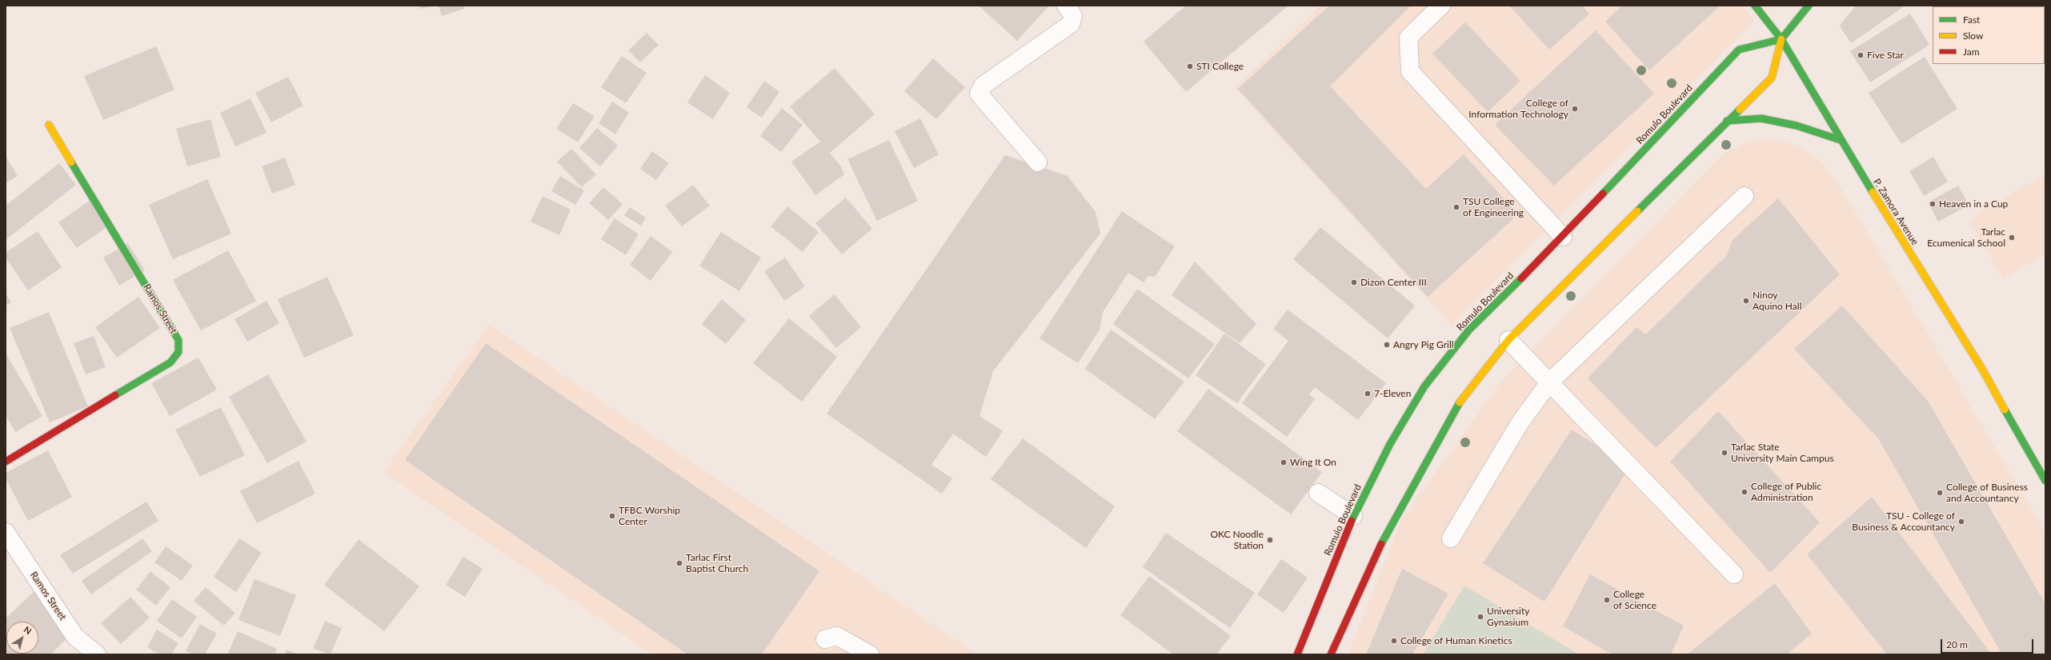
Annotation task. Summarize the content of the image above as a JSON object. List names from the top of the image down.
{
  "streets": {
    "main road": ["Romulo Boulevard", "P. Zamora Avenue", "Ramos Street"]
  },
  "crossings": [
    ["Romulo Boulevard", "P. Zamora Avenue"]
  ],
  "places": [
    "Five Star",
    "STI College",
    "College of Information Technology",
    "Heaven in a Cup",
    "TSU College of Engineering",
    "Tarlac Ecumenical School",
    "Dizon Center III",
    "Ninoy Aquino Hall",
    "Angry Pig Grill",
    "7-Eleven",
    "Tarlac State University Main Campus",
    "Wing It On",
    "College of Public Administration",
    "College of Business and Accountancy",
    "TFBC Worship Center",
    "TSU - College of Business & Accountancy",
    "OKC Noodle Station",
    "Tarlac First Baptist Church",
    "College of Science",
    "University Gynasium",
    "College of Human Kinetics"
  ],
  "legend": ["Fast", "Slow", "Jam"],
  "scale_bar": "20 m",
  "north": "top right"
}
